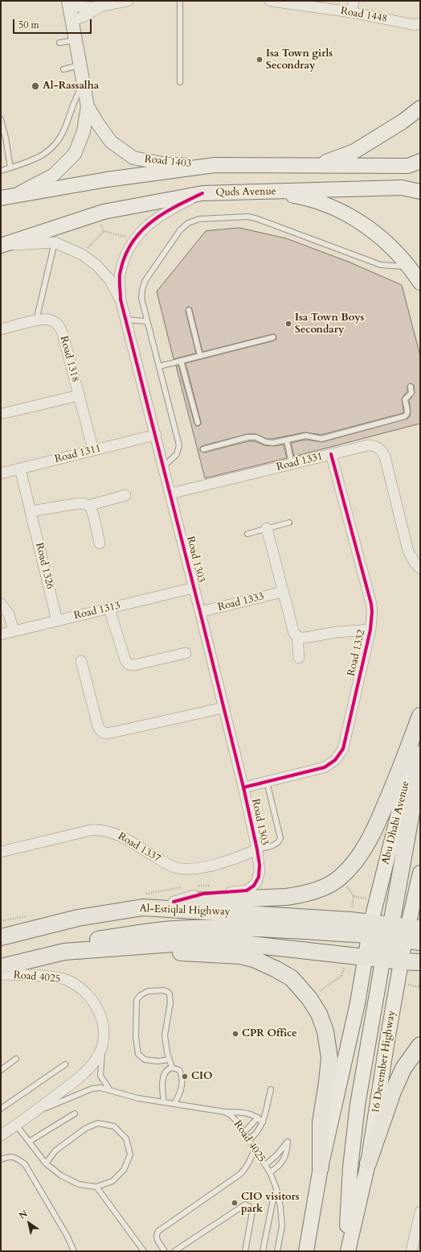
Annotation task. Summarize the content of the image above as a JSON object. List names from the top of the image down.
{
  "streets": {
    "main road": [
      "Quds Avenue",
      "Abu Dhabi Avenue",
      "Al-Estiqlal Highway",
      "16 December Highway"
    ],
    "street": [
      "Road 1448",
      "Road 1403",
      "Road 1318",
      "Road 1311",
      "Road 1331",
      "Road 1303",
      "Road 1326",
      "Road 1333",
      "Road 1313",
      "Road 1332",
      "Road 1337",
      "Road 4025"
    ]
  },
  "crossings": [
    ["Quds Avenue", "Road 1303"],
    ["Road 1318", "Road 1311"],
    ["Road 1311", "Road 1303"],
    ["Road 1311", "Road 1326"],
    ["Road 1331", "Road 1303"],
    ["Road 1331", "Road 1332"],
    ["Road 1303", "Road 1333"],
    ["Road 1303", "Road 1313"],
    ["Road 1303", "Road 1332"],
    ["Road 1303", "Road 1337"],
    ["Road 1326", "Road 1313"],
    ["Abu Dhabi Avenue", "Al-Estiqlal Highway"]
  ],
  "places": [
    "Isa Town girls Secondray",
    "Al-Rassalha",
    "Isa Town Boys Secondary",
    "CPR Office",
    "CIO",
    "CIO visitors park"
  ],
  "scale_bar": "50 m",
  "north": "top left"
}
